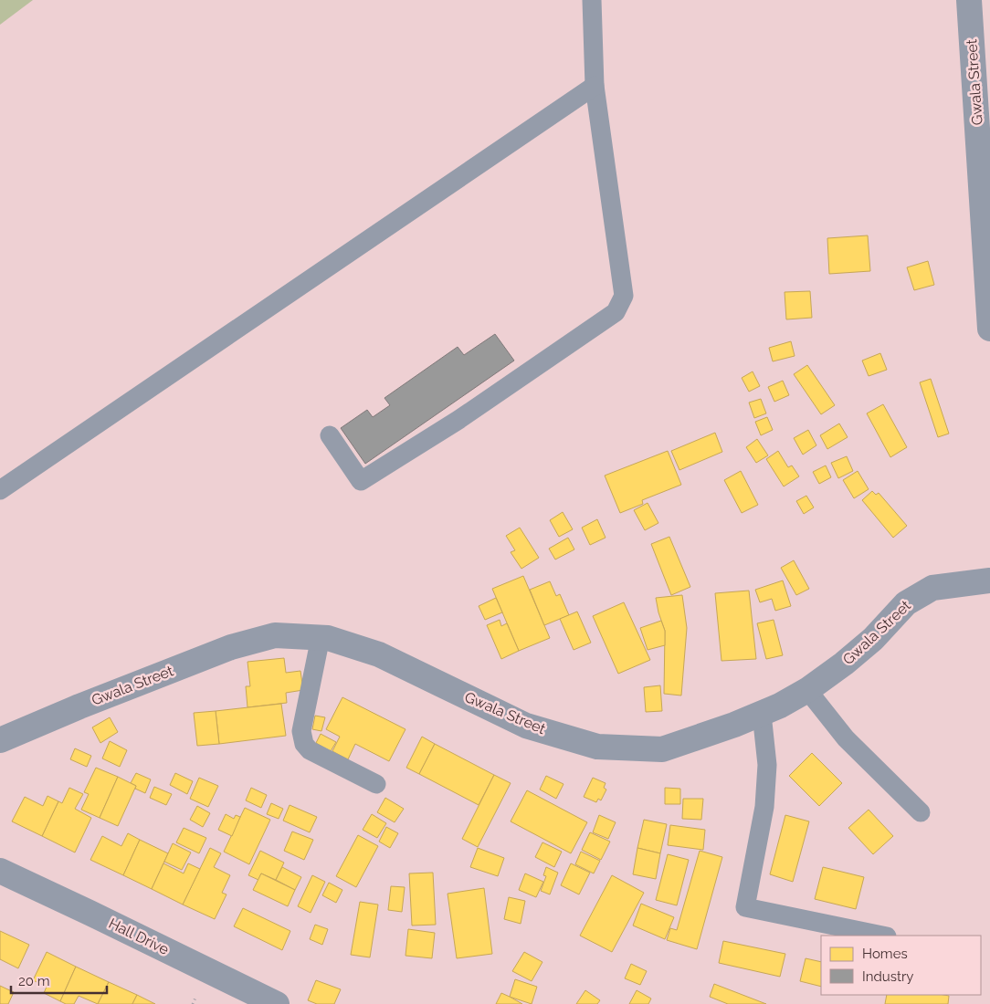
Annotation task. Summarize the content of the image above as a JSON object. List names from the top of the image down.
{
  "streets": {
    "street": ["Gwala Street", "Hall Drive"]
  },
  "legend": ["Homes", "Industry"],
  "scale_bar": "20 m"
}
